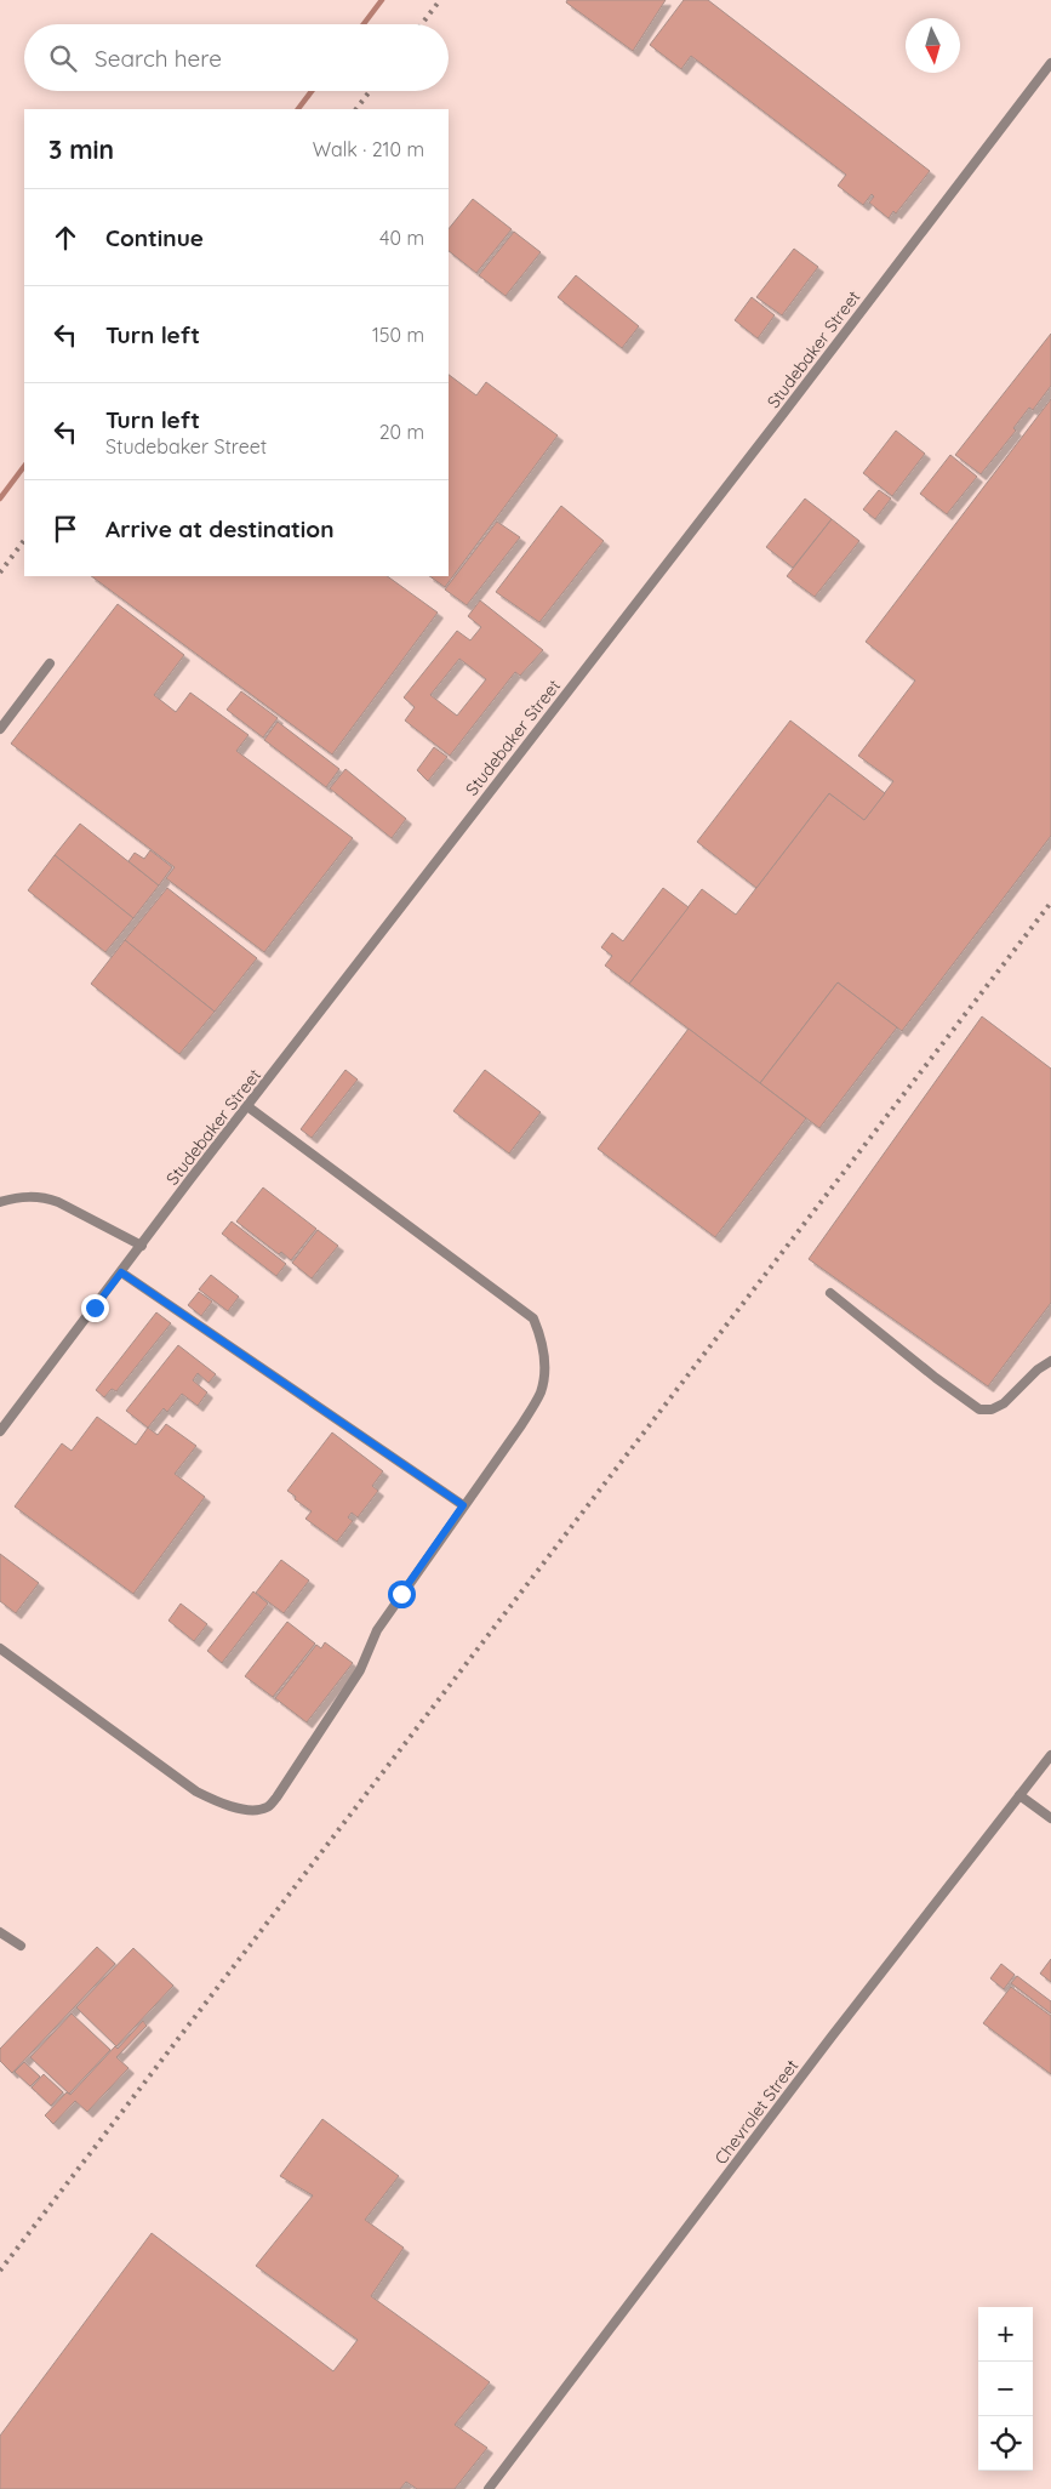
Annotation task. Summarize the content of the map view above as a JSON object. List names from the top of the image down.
{
  "streets": {
    "lane": ["Studebaker Street", "Chevrolet Street"]
  },
  "north": "bottom",
  "page": {
    "search": "Search here",
    "heading": ["3 min", "Walk · 210 m"],
    "list": [
      ["Continue", "40 m"],
      ["Turn left", "150 m"],
      ["Turn left", "Studebaker Street", "20 m"],
      "Arrive at destination"
    ],
    "map_buttons": ["+", "−"]
  }
}
